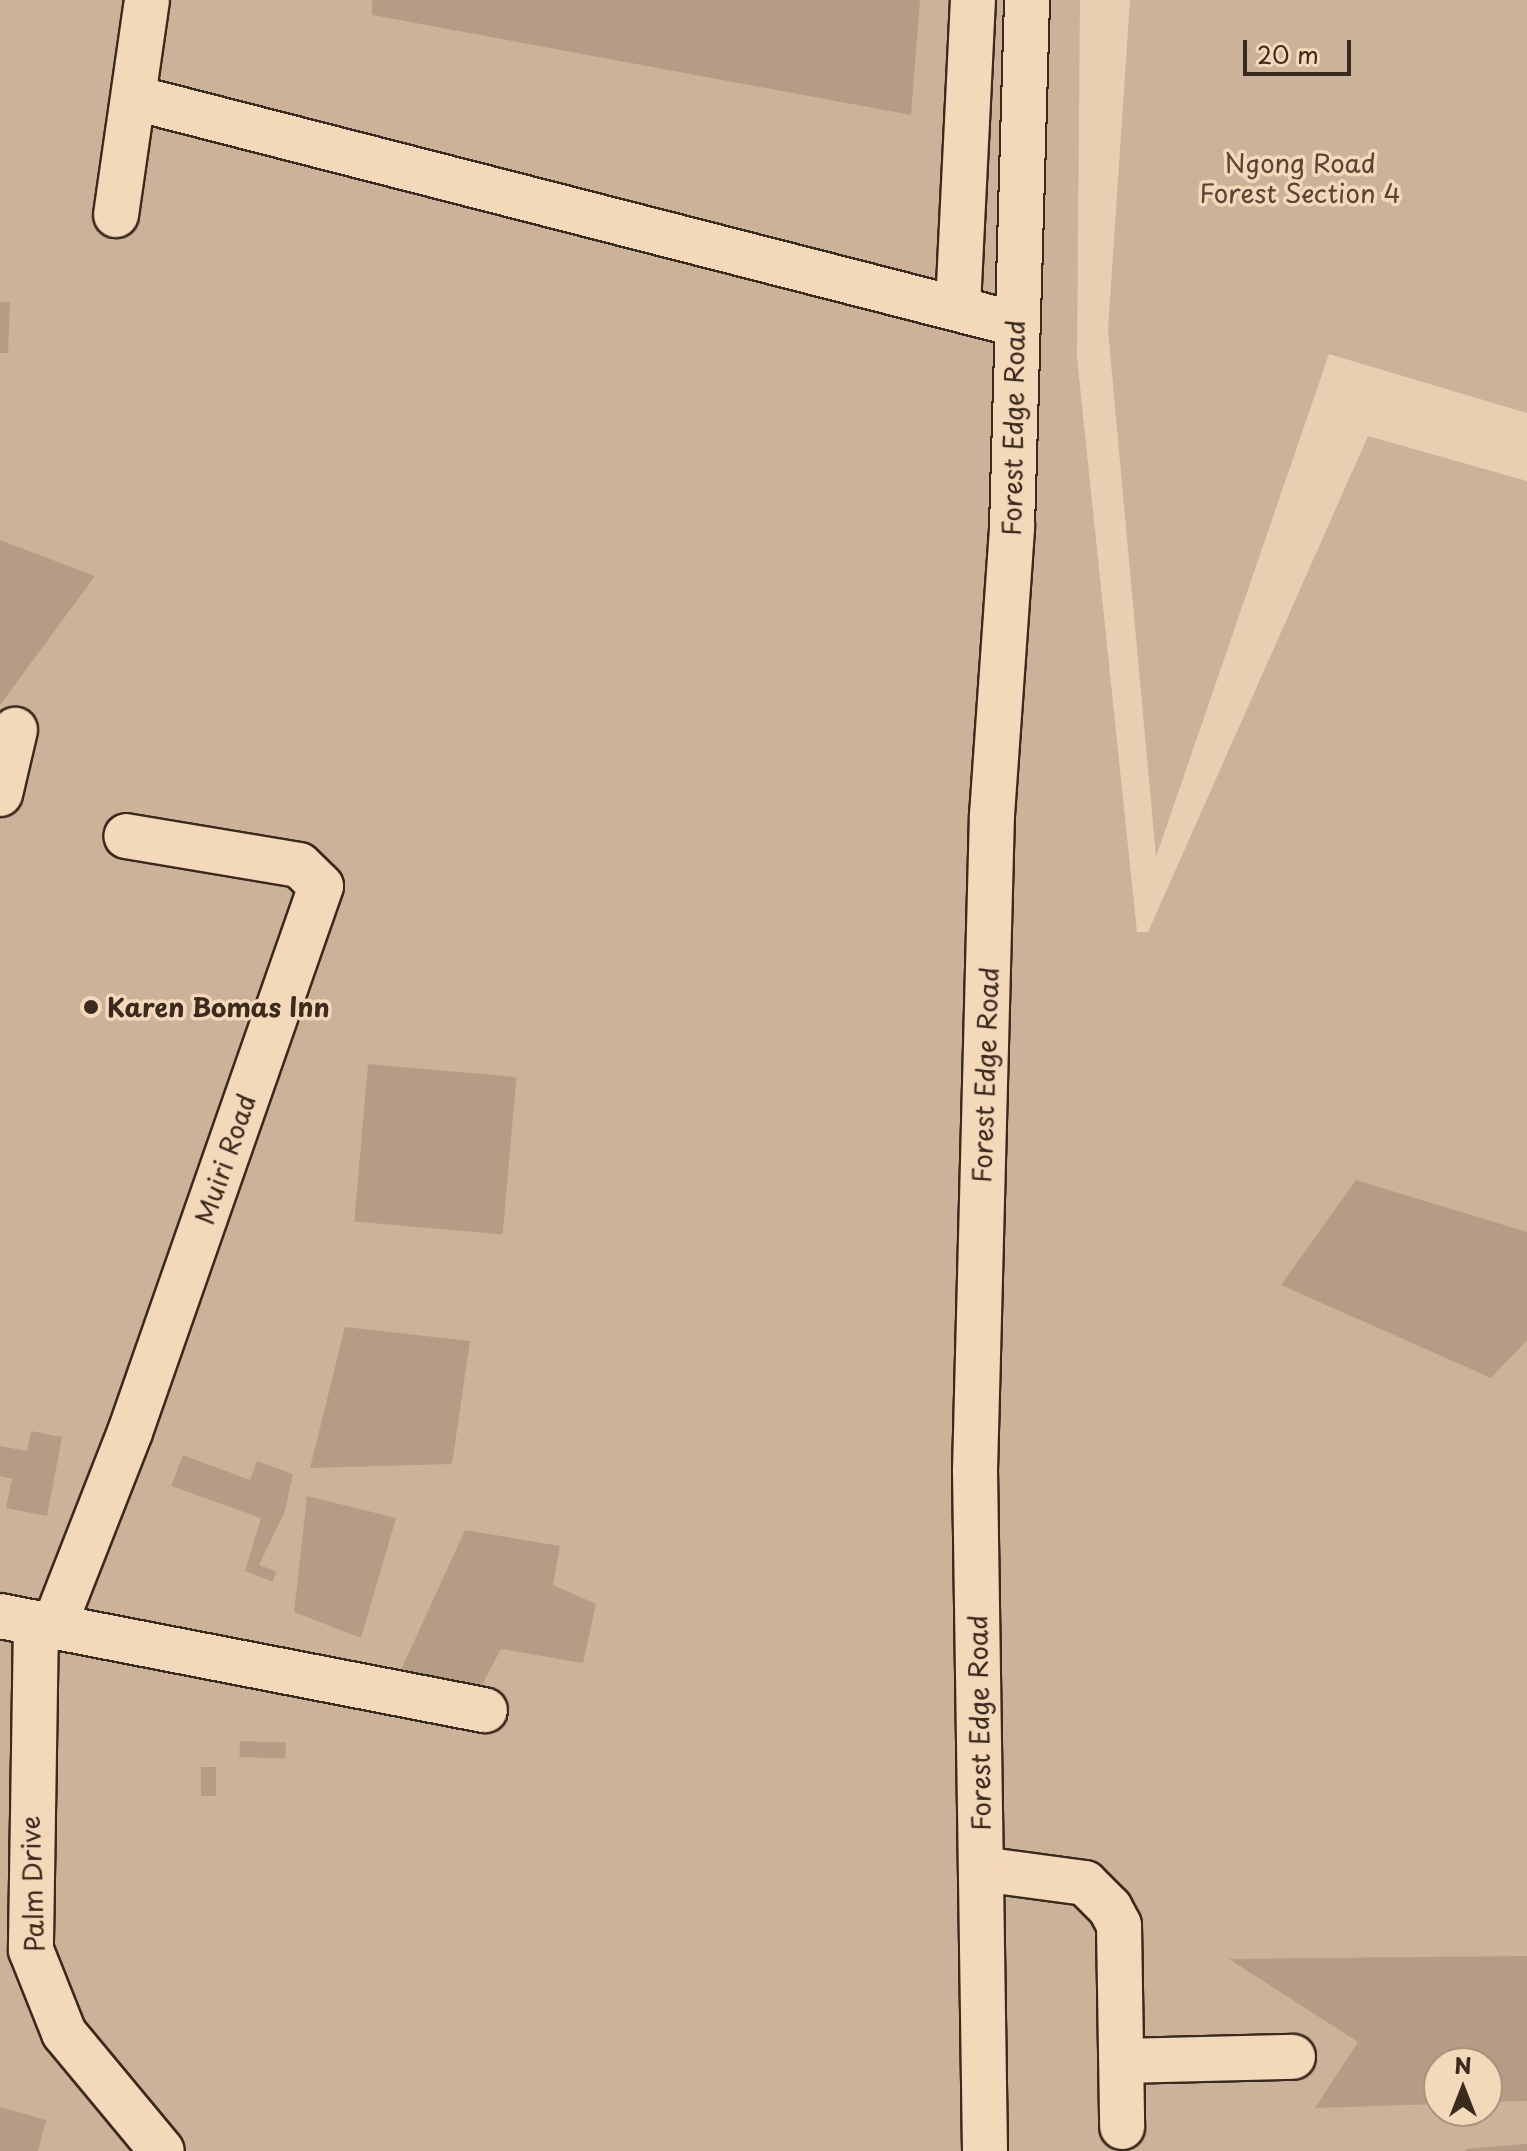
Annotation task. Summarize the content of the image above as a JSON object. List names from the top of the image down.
{
  "streets": {
    "street": ["Forest Edge Road", "Muiri Road", "Palm Drive"]
  },
  "crossings": [
    ["Muiri Road", "Palm Drive"]
  ],
  "parks": ["Ngong Road Forest Section 4"],
  "places": ["Karen Bomas Inn"],
  "scale_bar": "20 m",
  "north": "top"
}
